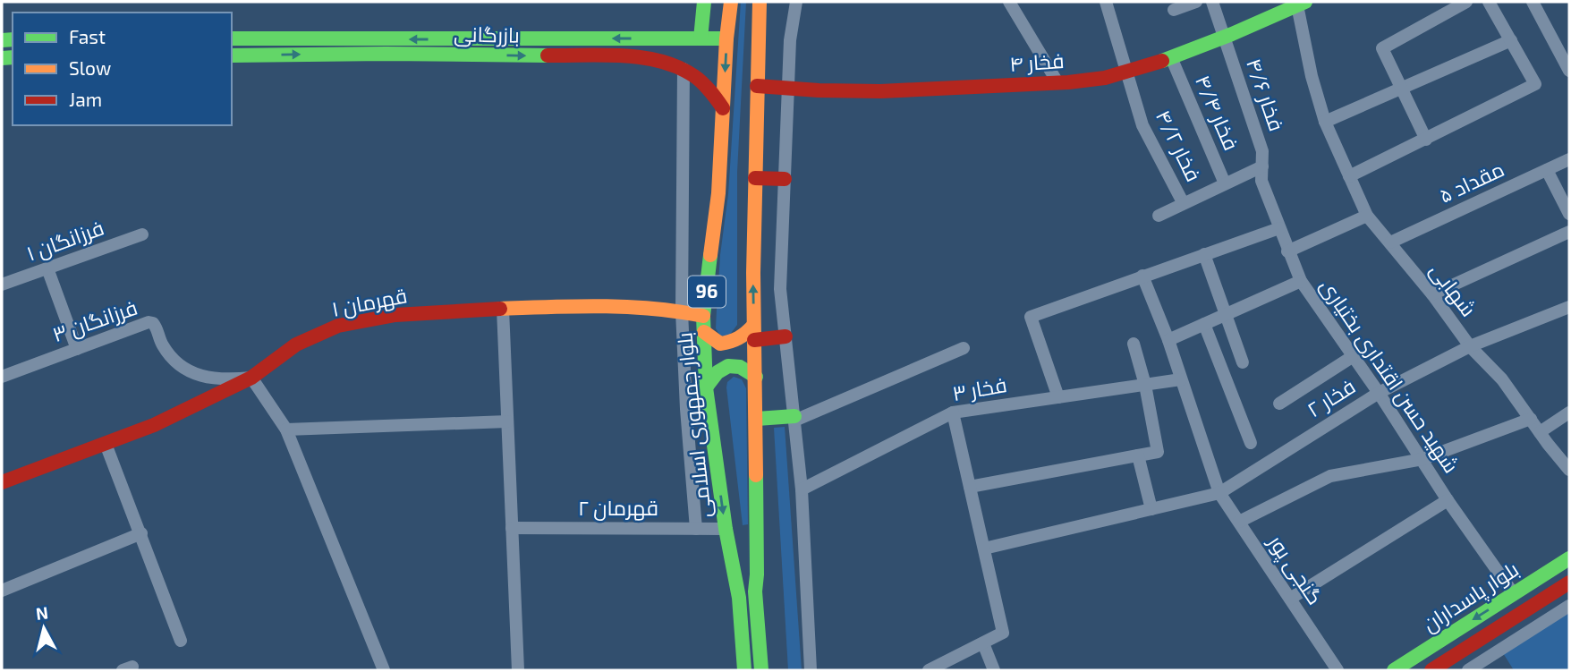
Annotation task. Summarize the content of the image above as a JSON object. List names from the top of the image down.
{
  "streets": {
    "street": [
      "بازرگانی",
      "فخار ۴",
      "فخار ۴/۶",
      "فخار ۴/۴",
      "فخار ۴/۲",
      "مقداد ۵",
      "فرزانگان ۱",
      "شهابی",
      "96",
      "قهرمان ۱",
      "فرزانگان ۳",
      "شهید حسن اقتداری بختیاری",
      "فخار ۳",
      "فخار ۲",
      "بلوار جمهوری اسلامی",
      "قهرمان ۲",
      "گنجی پور",
      "بلوار پاسداران"
    ]
  },
  "crossings": [
    ["بازرگانی", "بلوار جمهوری اسلامی"],
    ["فخار ۴", "فخار ۴/۶"],
    ["فخار ۴", "فخار ۴/۴"],
    ["فخار ۴", "فخار ۴/۲"],
    ["فخار ۴", "شهابی"],
    ["فخار ۴", "96"],
    ["فخار ۴/۶", "شهید حسن اقتداری بختیاری"],
    ["مقداد ۵", "شهابی"],
    ["شهابی", "فخار ۲"],
    ["96", "بلوار جمهوری اسلامی"],
    ["قهرمان ۱", "فرزانگان ۳"],
    ["قهرمان ۱", "بلوار جمهوری اسلامی"],
    ["شهید حسن اقتداری بختیاری", "فخار ۲"],
    ["شهید حسن اقتداری بختیاری", "بلوار پاسداران"],
    ["فخار ۳", "گنجی پور"],
    ["فخار ۲", "گنجی پور"],
    ["بلوار جمهوری اسلامی", "قهرمان ۲"]
  ],
  "legend": ["Fast", "Slow", "Jam"],
  "north": "top"
}
